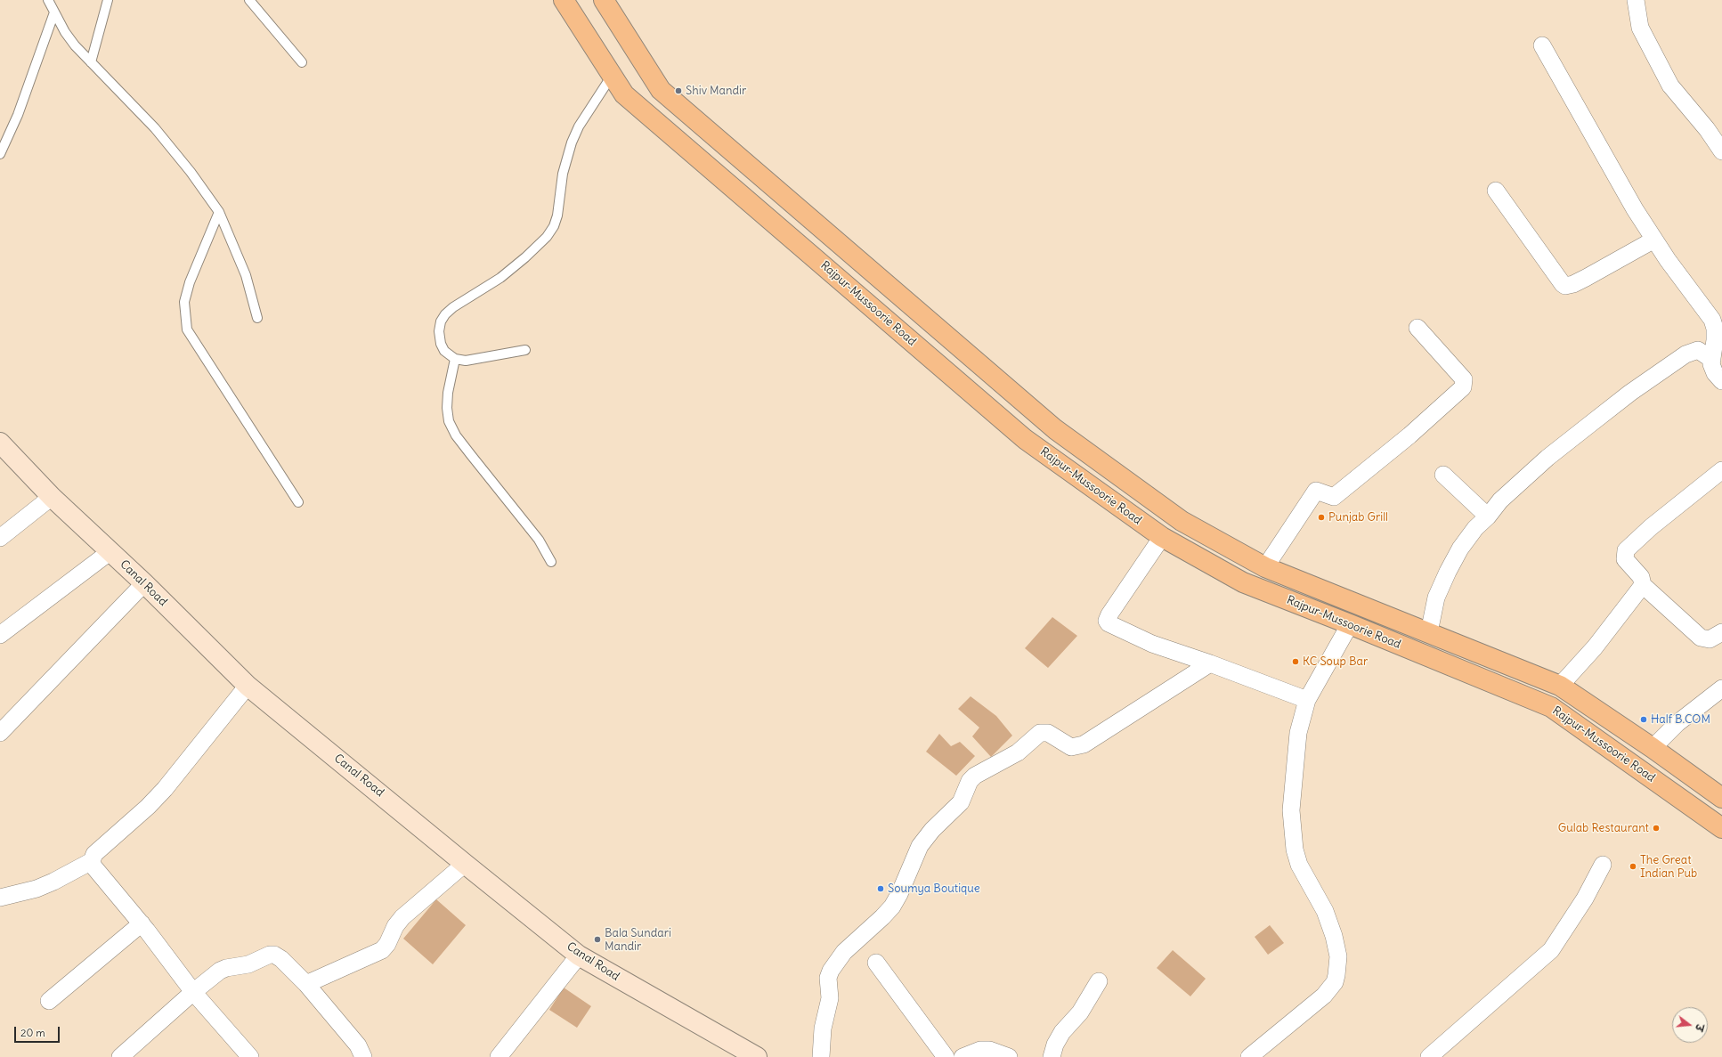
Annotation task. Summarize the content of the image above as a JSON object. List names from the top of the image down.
{
  "streets": {
    "main road": ["Rajpur-Mussoorie Road"],
    "street": ["Canal Road"]
  },
  "places": [
    "Shiv Mandir",
    "Punjab Grill",
    "KC Soup Bar",
    "Half B.COM",
    "Gulab Restaurant",
    "The Great Indian Pub",
    "Soumya Boutique",
    "Bala Sundari Mandir"
  ],
  "scale_bar": "20 m",
  "north": "right"
}
